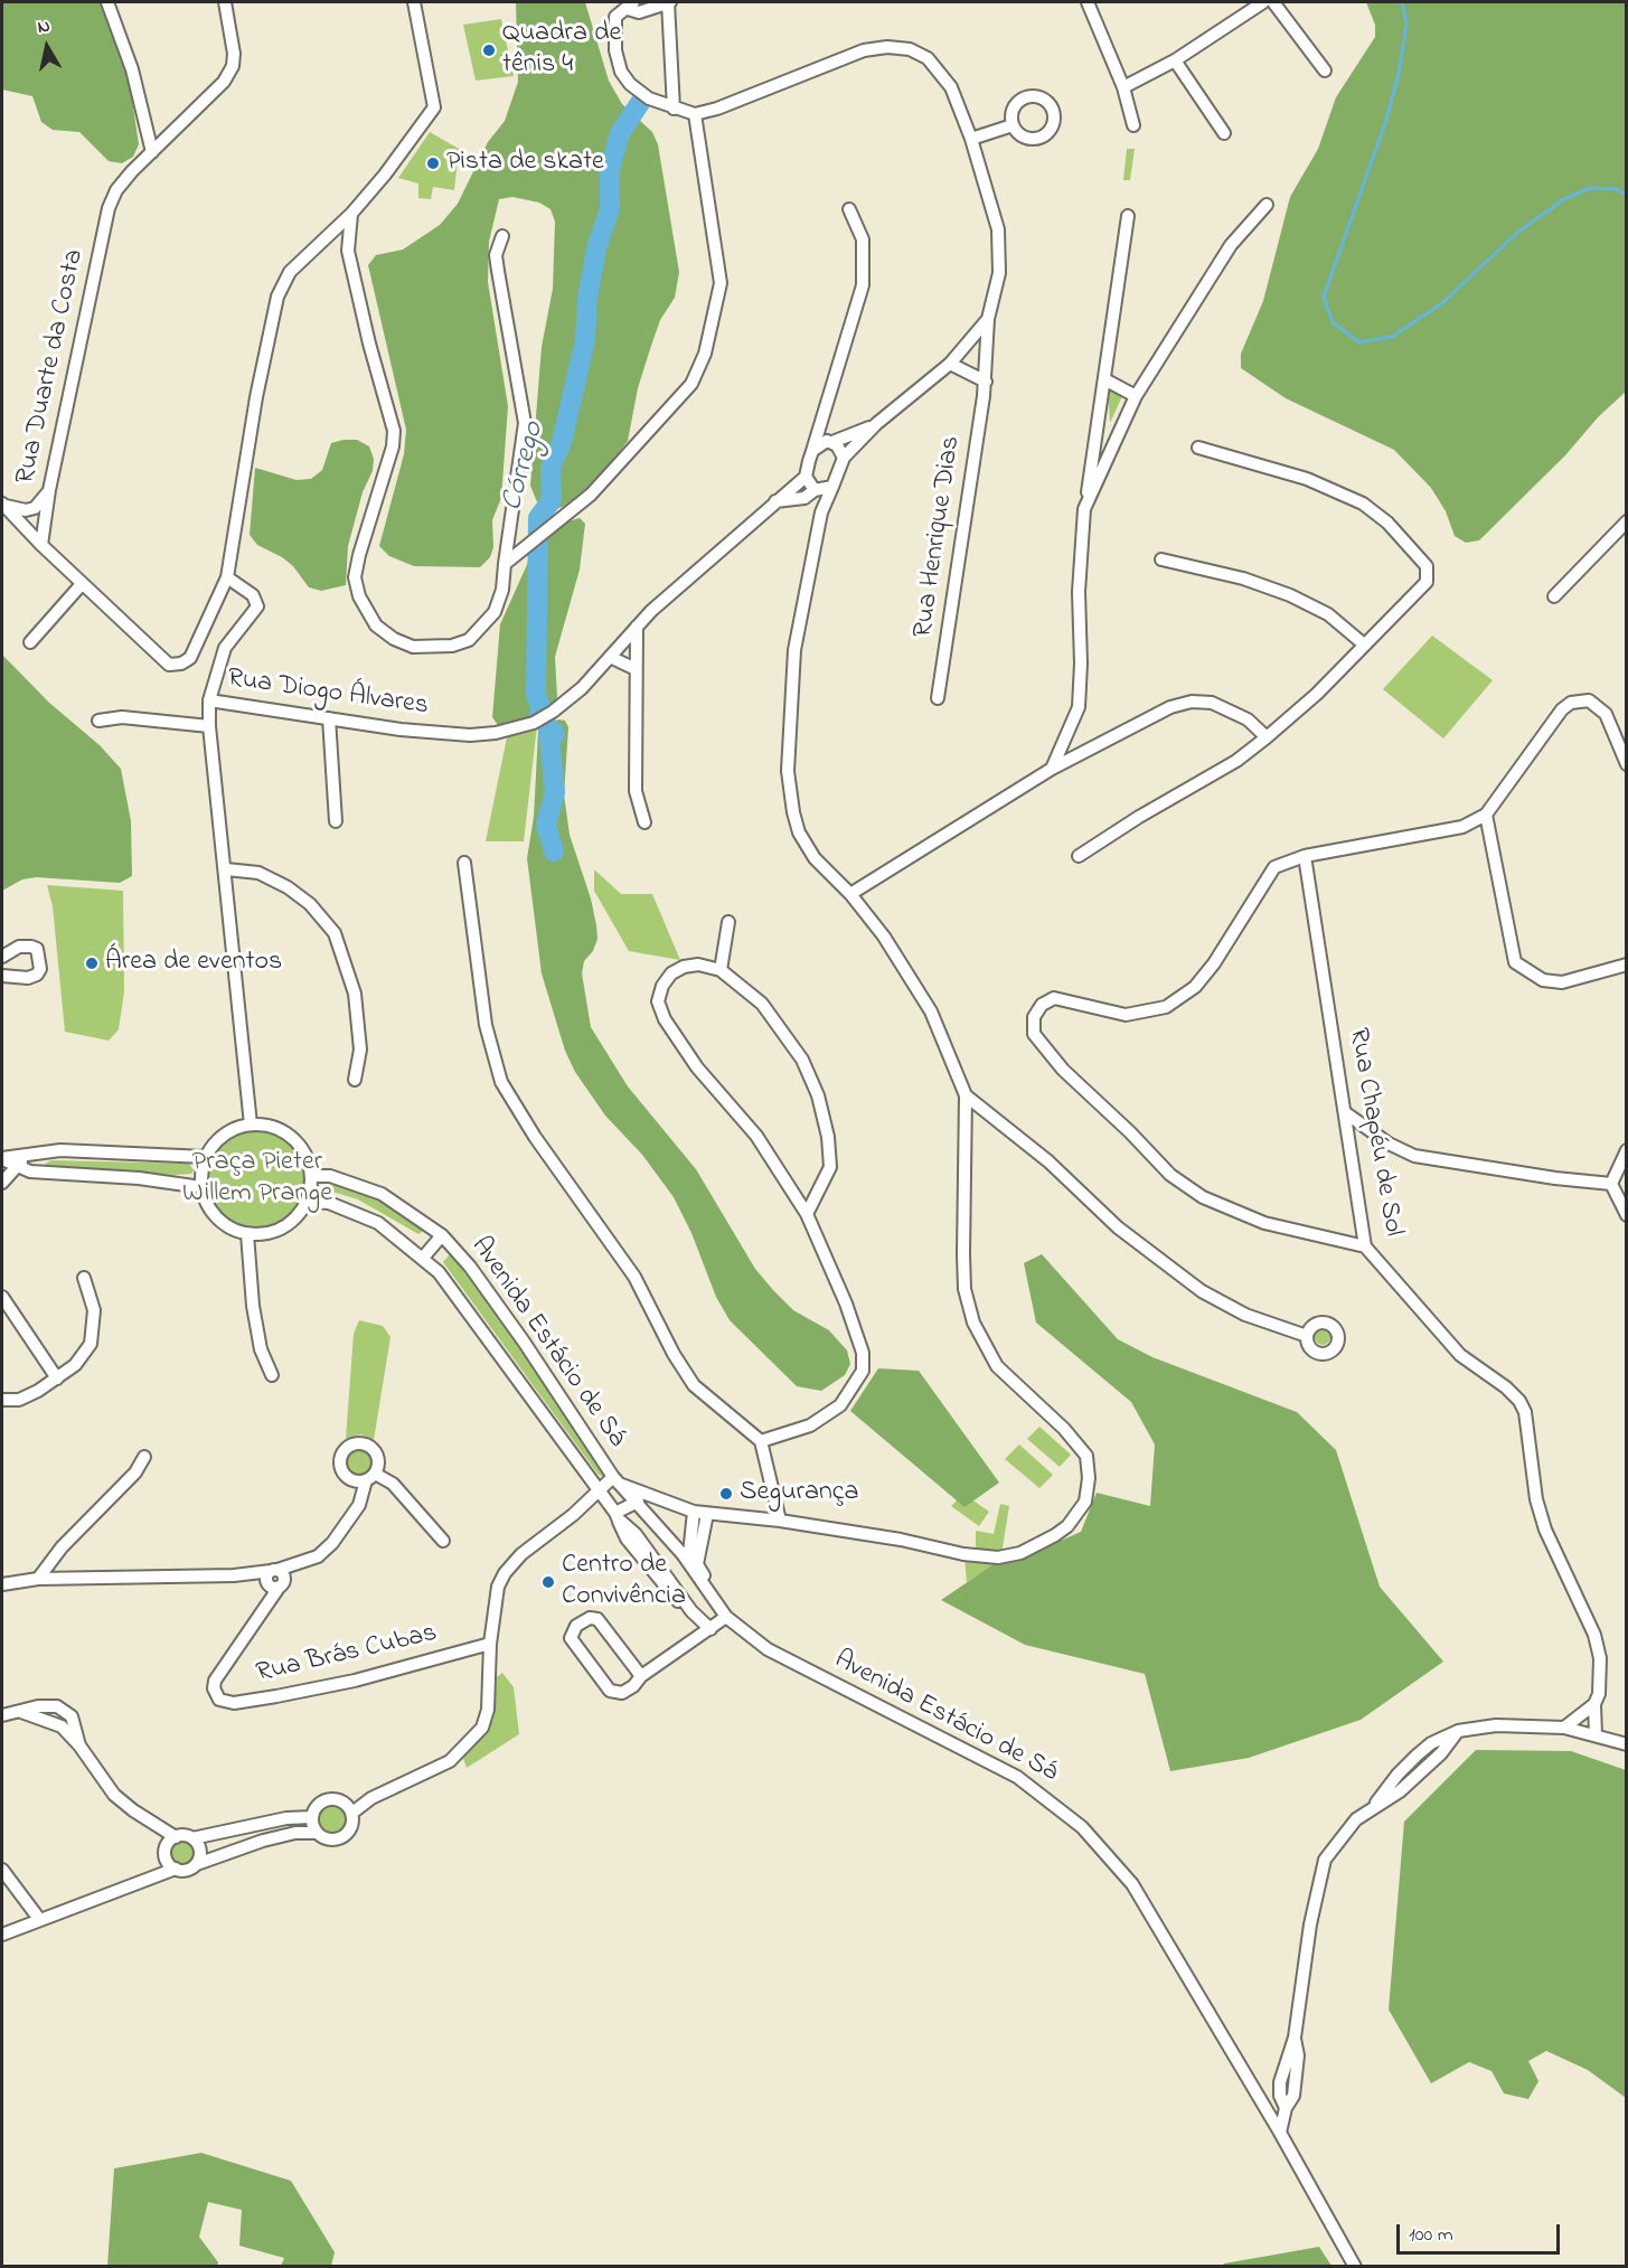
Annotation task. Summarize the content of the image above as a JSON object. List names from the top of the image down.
{
  "streets": {
    "street": [
      "Rua Duarte da Costa",
      "Rua Henrique Dias",
      "Rua Diogo Álvares",
      "Rua Chapéu de Sol",
      "Avenida Estácio de Sá",
      "Rua Brás Cubas"
    ]
  },
  "crossings": [
    ["Rua Diogo Álvares", "Avenida Estácio de Sá"]
  ],
  "water": ["Córrego"],
  "parks": ["Praça Pieter Willem Prange"],
  "places": [
    "Quadra de tênis 4",
    "Pista de skate",
    "Área de eventos",
    "Segurança",
    "Centro de Convivência"
  ],
  "scale_bar": "100 m",
  "north": "top"
}
